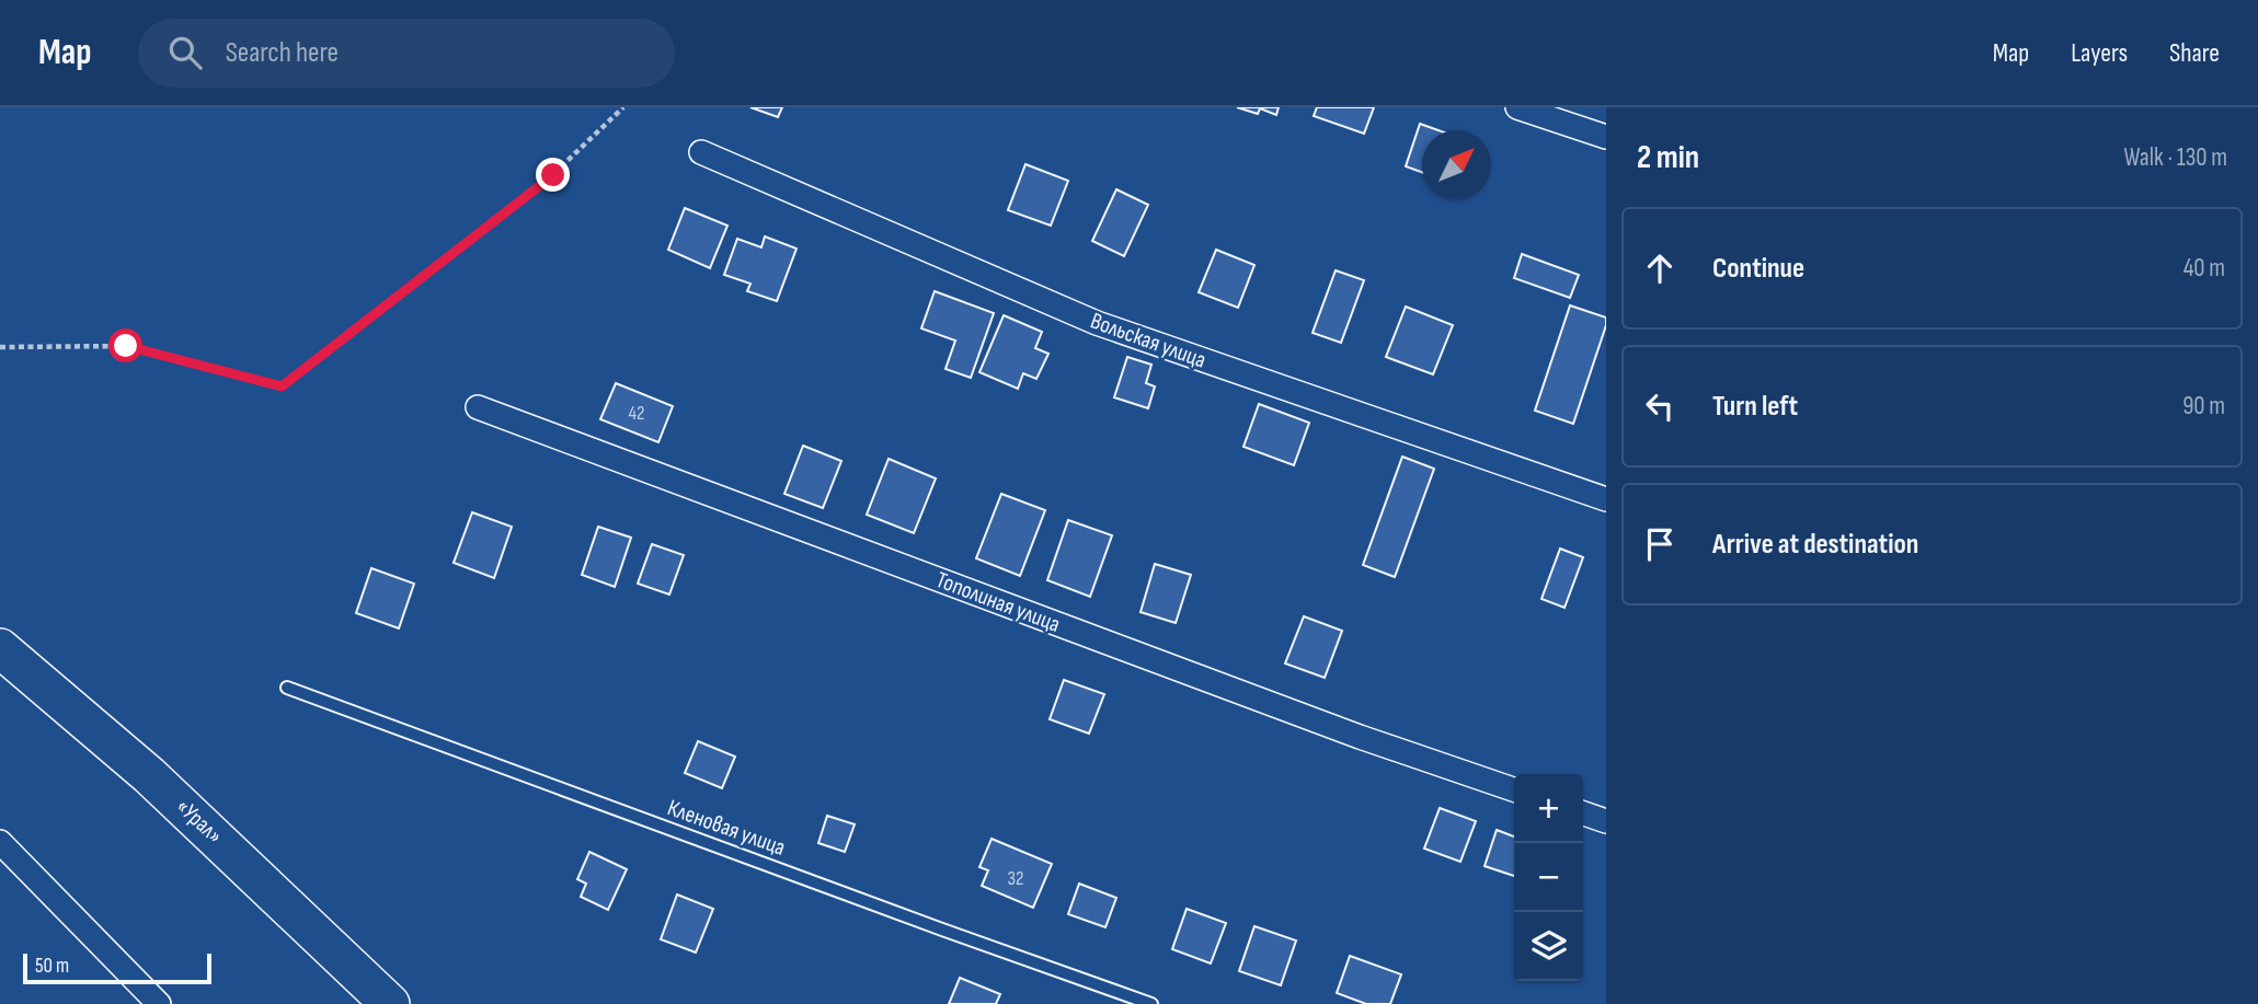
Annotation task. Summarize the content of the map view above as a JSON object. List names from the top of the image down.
{
  "streets": {
    "highway": ["«Урал»"],
    "street": ["Вольская улица", "Тополиная улица"],
    "lane": ["Кленовая улица"]
  },
  "house_numbers": ["42", "32"],
  "scale_bar": "50 m",
  "north": "top right",
  "page": {
    "header": "Map",
    "search": "Search here",
    "nav": ["Map", "Layers", "Share"],
    "heading": ["2 min", "Walk · 130 m"],
    "list": [
      ["Continue", "40 m"],
      ["Turn left", "90 m"],
      "Arrive at destination"
    ],
    "map_buttons": ["+", "−"],
    "scale": "50 m"
  }
}
